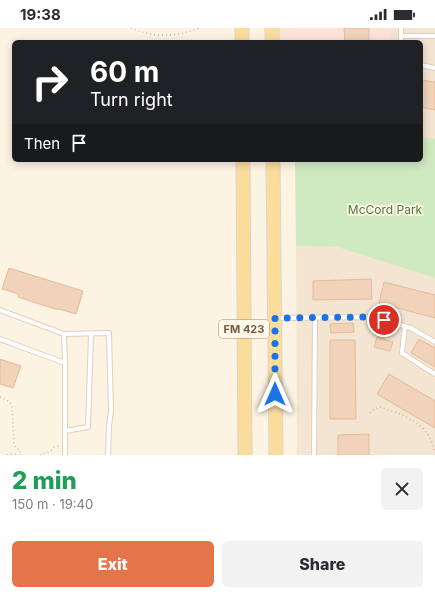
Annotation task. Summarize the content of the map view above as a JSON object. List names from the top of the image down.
{
  "streets": {
    "main road": ["FM 423"]
  },
  "parks": ["McCord Park"],
  "page": {
    "status": "19:38",
    "turn": ["60 m", "Turn right"],
    "then": "Then",
    "heading": ["2 min", "150 m · 19:40"],
    "buttons": ["Exit", "Share"]
  }
}
